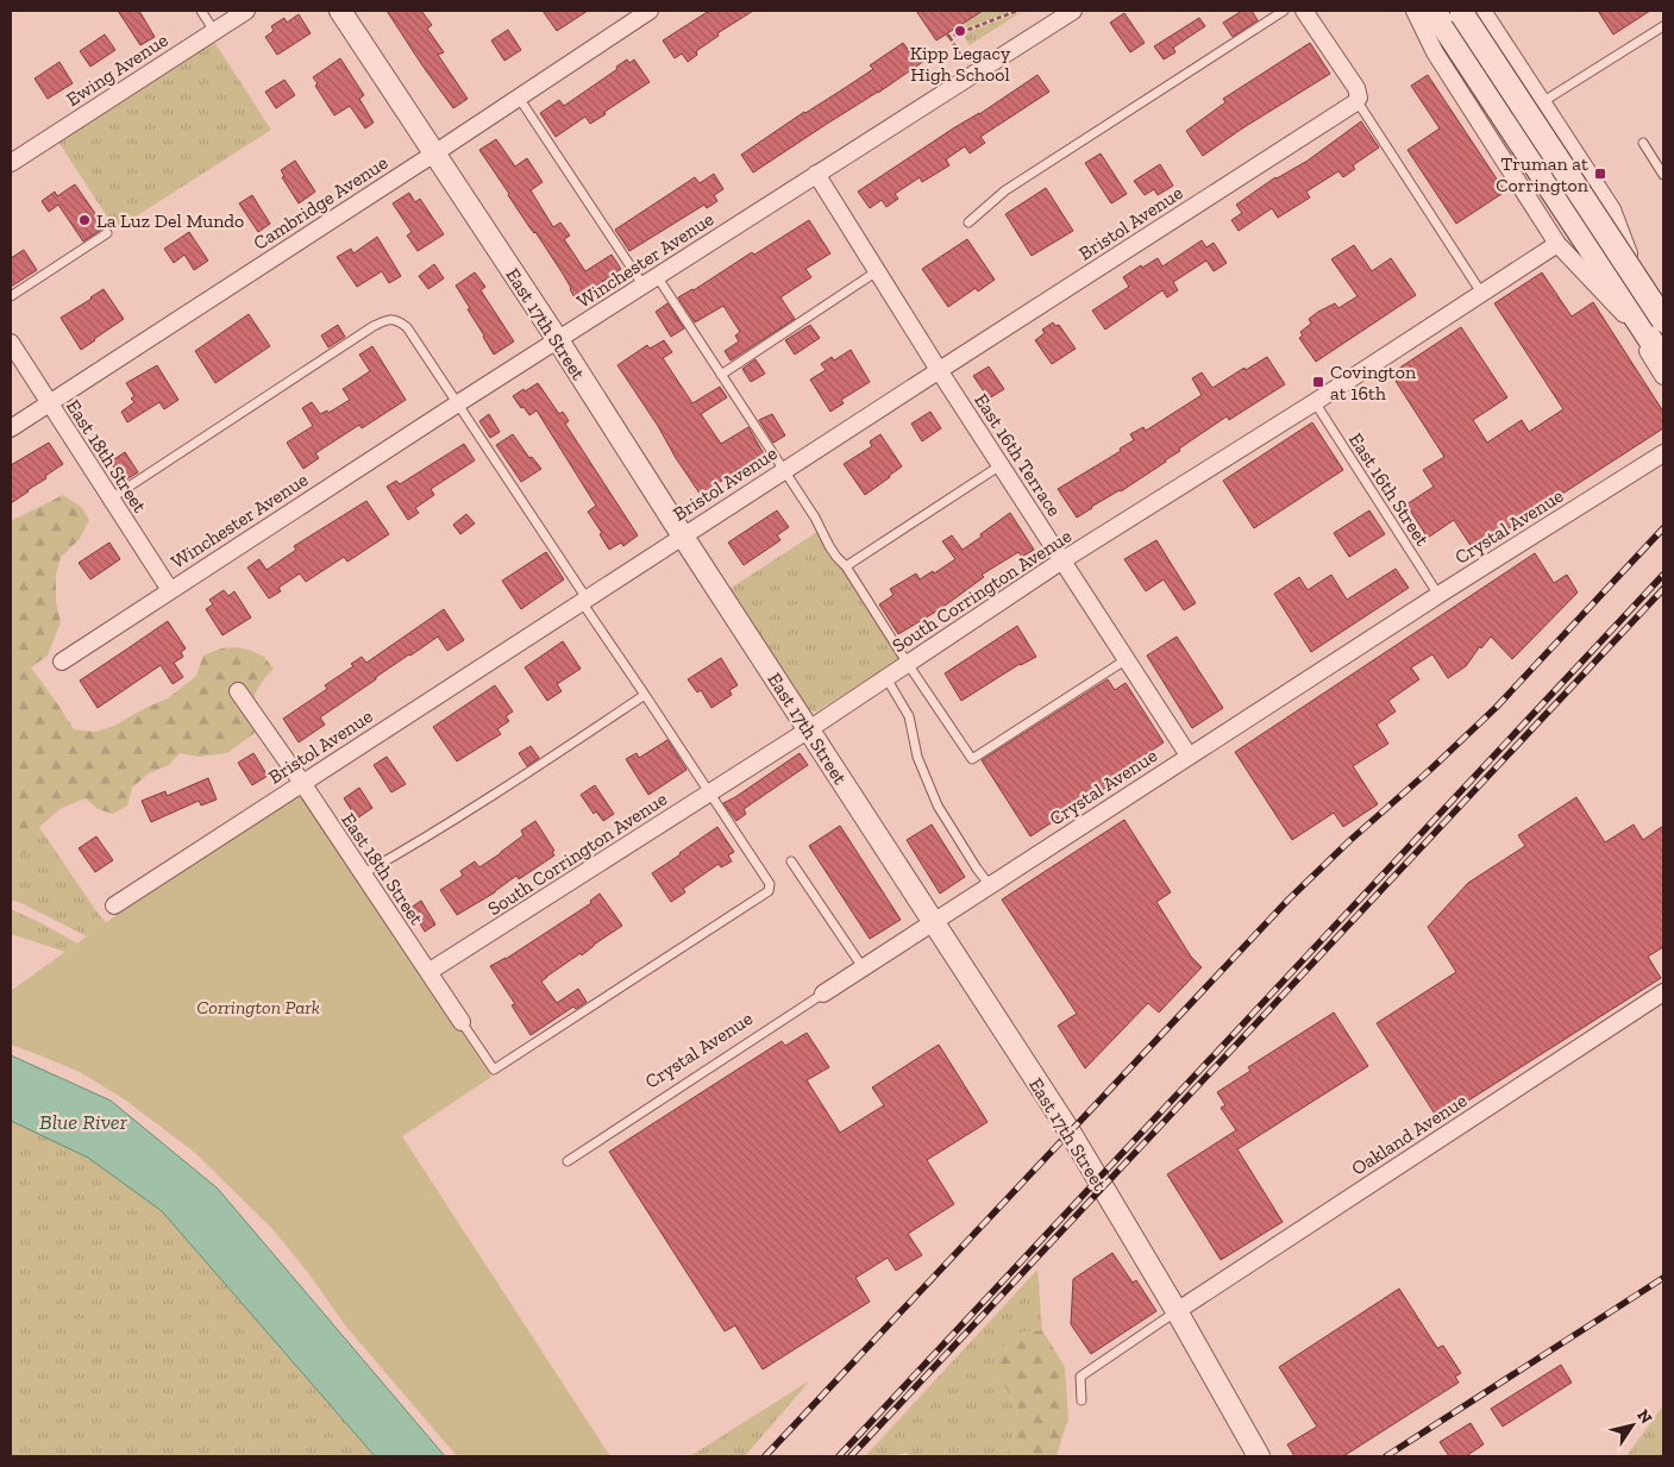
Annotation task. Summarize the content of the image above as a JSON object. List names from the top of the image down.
{
  "streets": {
    "street": [
      "Ewing Avenue",
      "Cambridge Avenue",
      "Bristol Avenue",
      "Winchester Avenue",
      "East 17th Street",
      "East 16th Terrace",
      "East 18th Street",
      "Crystal Avenue",
      "South Corrington Avenue",
      "Oakland Avenue"
    ],
    "lane": ["East 16th Street"]
  },
  "crossings": [
    ["Cambridge Avenue", "East 17th Street"],
    ["Cambridge Avenue", "East 18th Street"],
    ["Bristol Avenue", "East 17th Street"],
    ["Bristol Avenue", "East 16th Terrace"],
    ["Bristol Avenue", "East 18th Street"],
    ["Winchester Avenue", "East 17th Street"],
    ["Winchester Avenue", "East 16th Terrace"],
    ["Winchester Avenue", "East 18th Street"],
    ["East 17th Street", "Crystal Avenue"],
    ["East 17th Street", "South Corrington Avenue"],
    ["East 17th Street", "Oakland Avenue"],
    ["East 16th Terrace", "Crystal Avenue"],
    ["East 16th Terrace", "South Corrington Avenue"],
    ["East 18th Street", "South Corrington Avenue"],
    ["East 16th Street", "Crystal Avenue"],
    ["East 16th Street", "South Corrington Avenue"]
  ],
  "water": ["Blue River"],
  "parks": ["Corrington Park"],
  "places": {
    "other": ["Kipp Legacy High School", "La Luz Del Mundo"],
    "transit": ["Truman at Corrington", "Covington at 16th"]
  },
  "north": "top right"
}
